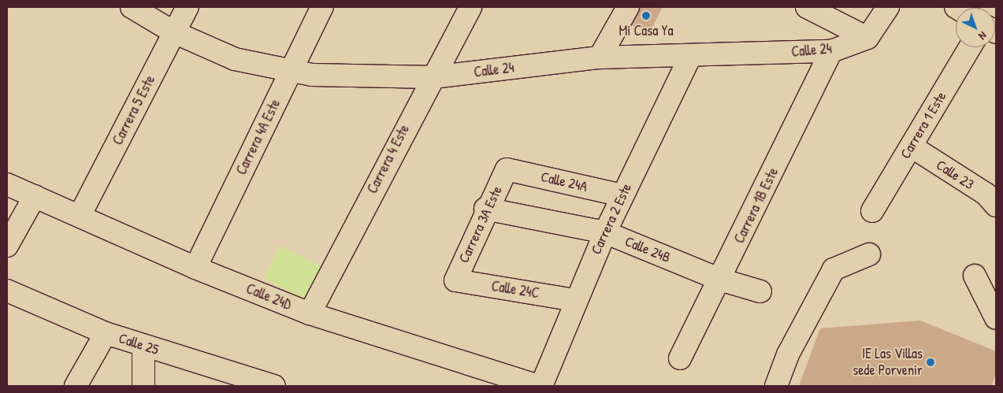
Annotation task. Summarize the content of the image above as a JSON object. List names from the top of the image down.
{
  "streets": {
    "street": [
      "Calle 24",
      "Carrera 5 Este",
      "Carrera 1 Este",
      "Carrera 4A Este",
      "Carrera 4 Este",
      "Calle 23",
      "Calle 24A",
      "Carrera 1B Este",
      "Carrera 2 Este",
      "Carrera 3A Este",
      "Calle 24B",
      "Calle 24C",
      "Calle 24D",
      "Calle 25"
    ]
  },
  "crossings": [
    ["Calle 24", "Carrera 5 Este"],
    ["Calle 24", "Carrera 4A Este"],
    ["Calle 24", "Carrera 4 Este"],
    ["Calle 24", "Carrera 1B Este"],
    ["Calle 24", "Carrera 2 Este"],
    ["Carrera 5 Este", "Calle 24D"],
    ["Carrera 1 Este", "Calle 23"],
    ["Carrera 4A Este", "Calle 24D"],
    ["Carrera 4 Este", "Calle 24D"],
    ["Calle 24A", "Carrera 2 Este"],
    ["Calle 24A", "Carrera 3A Este"],
    ["Carrera 1B Este", "Calle 24B"],
    ["Carrera 2 Este", "Calle 24B"],
    ["Carrera 2 Este", "Calle 24C"],
    ["Carrera 2 Este", "Calle 24D"],
    ["Carrera 3A Este", "Calle 24B"],
    ["Carrera 3A Este", "Calle 24C"]
  ],
  "places": ["Mi Casa Ya", "IE Las Villas sede Porvenir"],
  "north": "bottom right"
}
